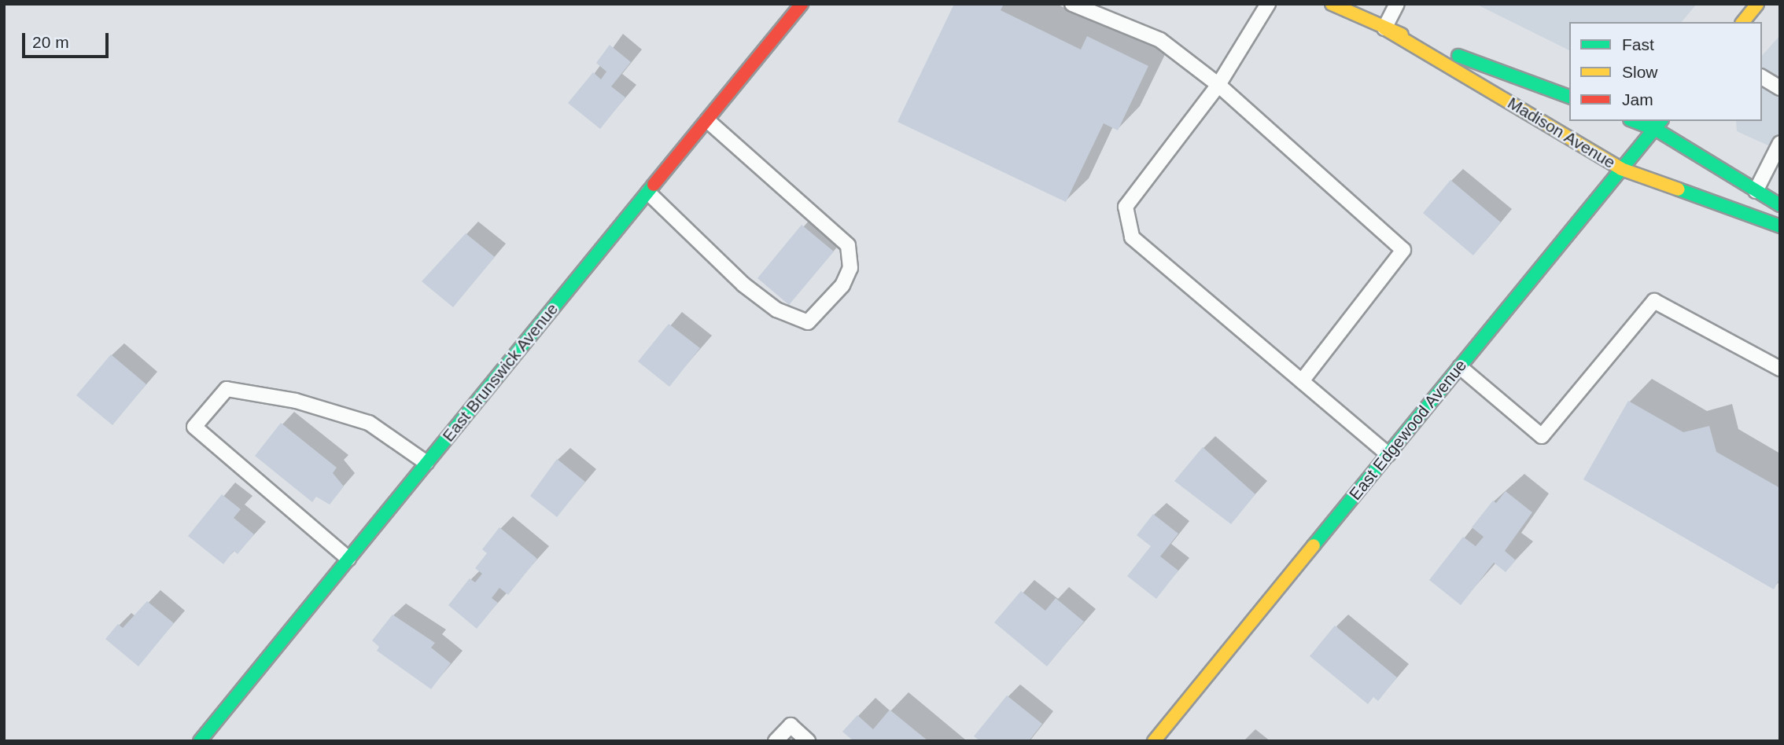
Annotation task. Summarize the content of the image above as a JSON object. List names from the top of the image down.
{
  "streets": {
    "main road": ["Madison Avenue", "East Brunswick Avenue", "East Edgewood Avenue"]
  },
  "crossings": [
    ["Madison Avenue", "East Edgewood Avenue"]
  ],
  "legend": ["Fast", "Slow", "Jam"],
  "scale_bar": "20 m"
}
